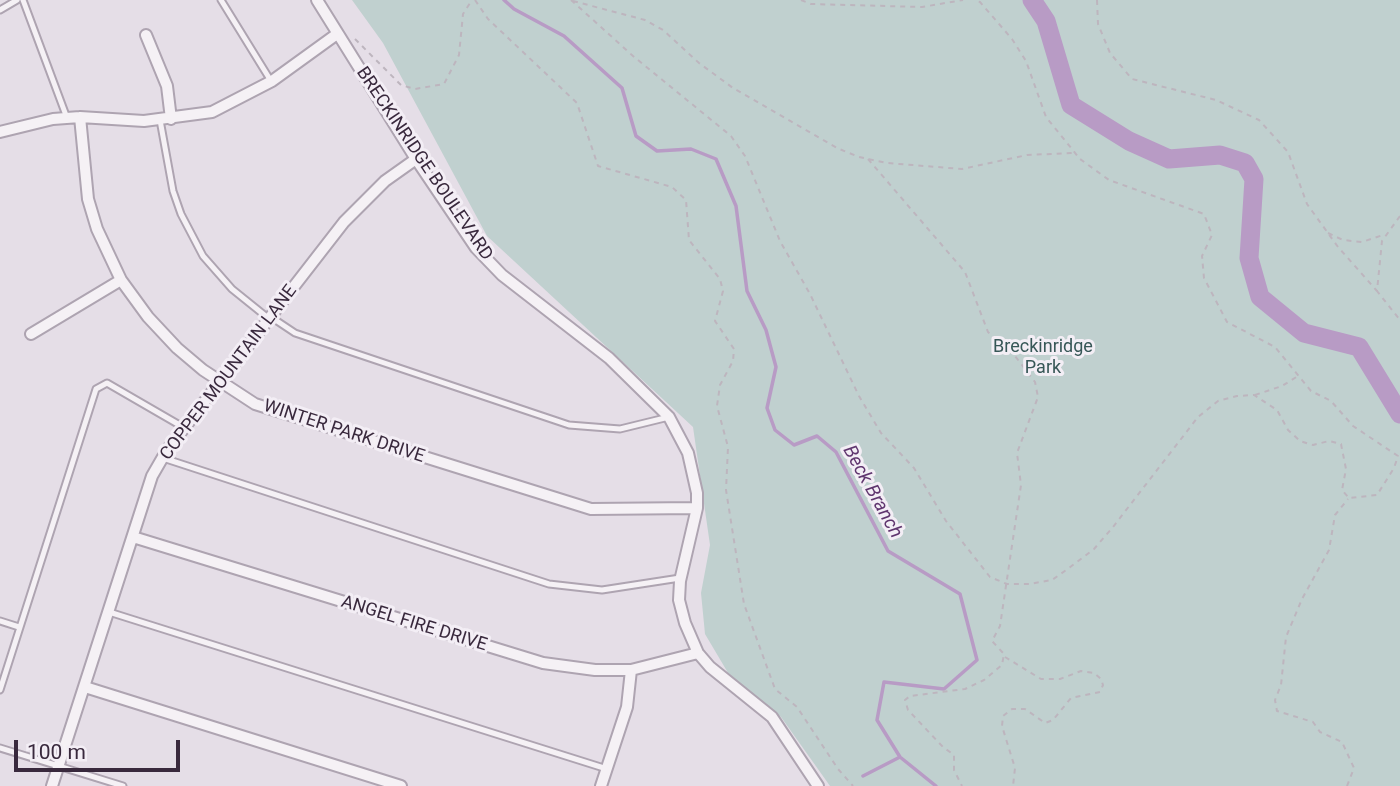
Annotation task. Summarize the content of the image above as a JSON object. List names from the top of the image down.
{
  "streets": {
    "street": [
      "BRECKINRIDGE BOULEVARD",
      "COPPER MOUNTAIN LANE",
      "WINTER PARK DRIVE",
      "ANGEL FIRE DRIVE"
    ]
  },
  "crossings": [
    ["BRECKINRIDGE BOULEVARD", "COPPER MOUNTAIN LANE"],
    ["BRECKINRIDGE BOULEVARD", "WINTER PARK DRIVE"],
    ["BRECKINRIDGE BOULEVARD", "ANGEL FIRE DRIVE"],
    ["COPPER MOUNTAIN LANE", "WINTER PARK DRIVE"],
    ["COPPER MOUNTAIN LANE", "ANGEL FIRE DRIVE"]
  ],
  "water": ["Beck Branch"],
  "parks": ["Breckinridge Park"],
  "scale_bar": "100 m"
}
